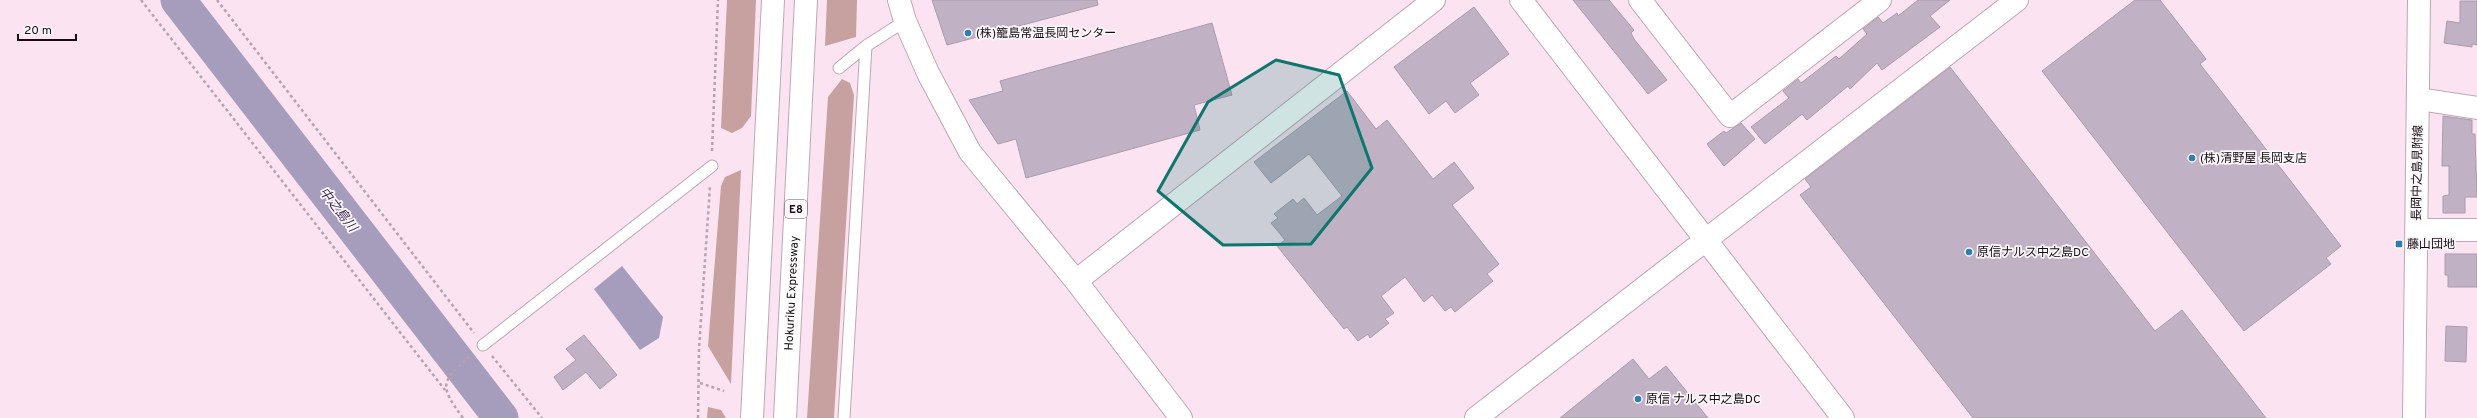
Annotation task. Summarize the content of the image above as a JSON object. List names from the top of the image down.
{
  "streets": {
    "main road": ["長岡中之島見附線", "E8", "Hokuriku Expressway"]
  },
  "water": ["中之島川"],
  "places": {
    "other": [
      "(株)籠島常温長岡センター",
      "(株)清野屋 長岡支店",
      "原信ナルス中之島DC",
      "原信 ナルス中之島DC"
    ],
    "transit": ["藤山団地"]
  },
  "scale_bar": "20 m"
}
